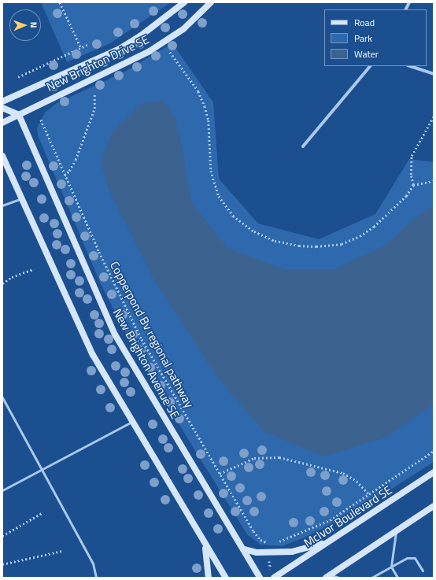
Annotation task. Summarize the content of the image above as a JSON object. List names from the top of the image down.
{
  "streets": {
    "street": ["New Brighton Drive SE", "New Brighton Avenue SE", "McIvor Boulevard SE"],
    "path": ["Copperpond Bv regional pathway"]
  },
  "crossings": [
    ["New Brighton Drive SE", "New Brighton Avenue SE"]
  ],
  "legend": ["Road", "Park", "Water"],
  "north": "right"
}
